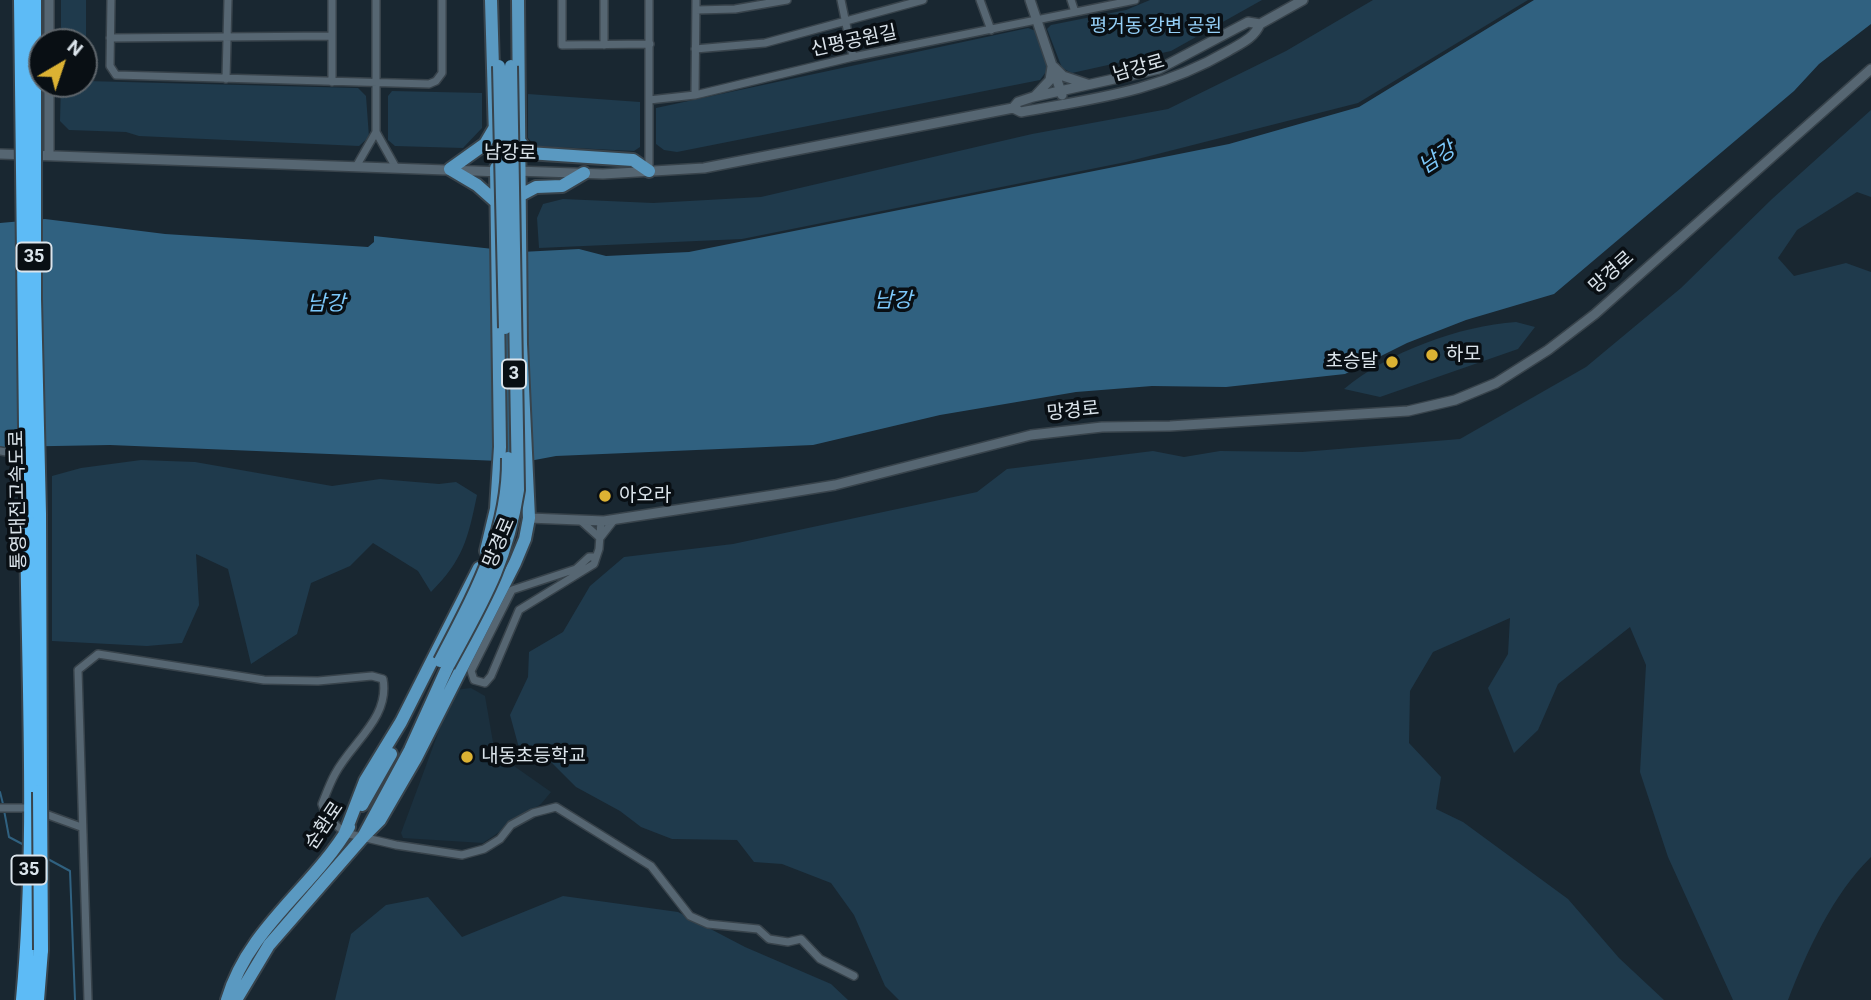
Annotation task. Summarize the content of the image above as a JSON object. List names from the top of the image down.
{
  "streets": {
    "highway": ["35", "통영대전고속도로"],
    "main road": ["망경로", "3", "순환로"],
    "street": ["신평공원길", "남강로"]
  },
  "crossings": [
    ["망경로", "순환로"],
    ["3", "순환로"]
  ],
  "water": ["남강"],
  "parks": ["평거동 강변 공원"],
  "places": [
    "하모",
    "초승달",
    "아오라",
    "내동초등학교"
  ],
  "north": "top right"
}
